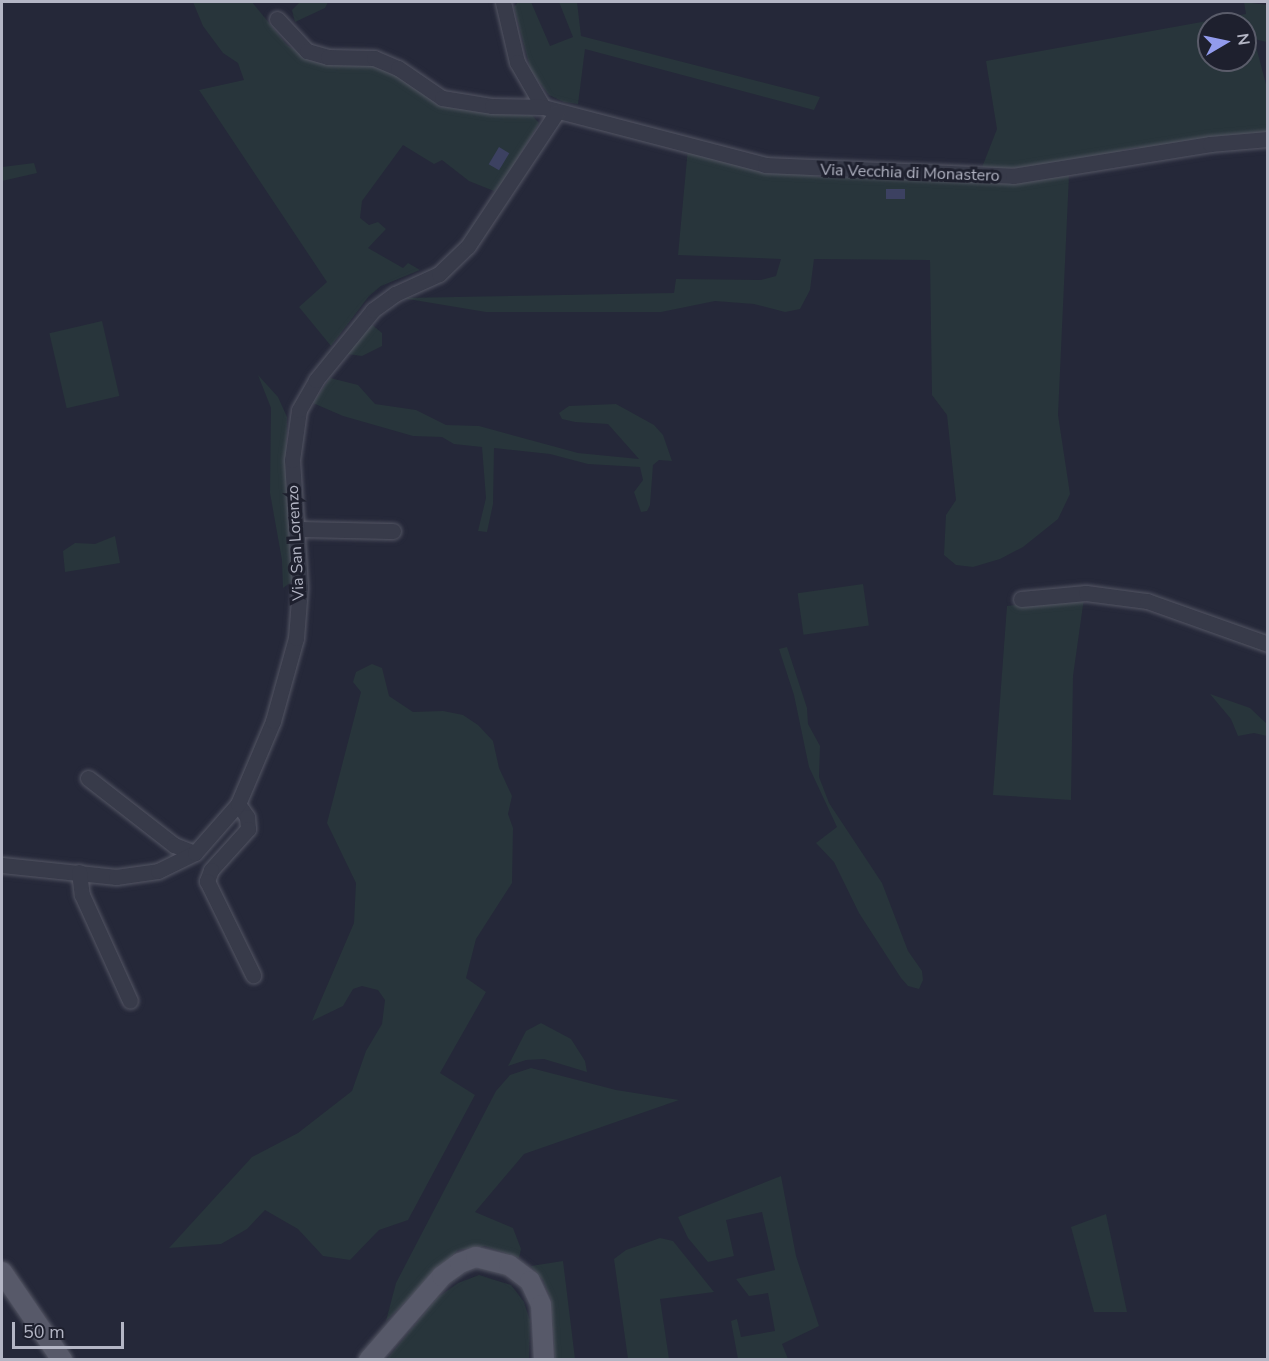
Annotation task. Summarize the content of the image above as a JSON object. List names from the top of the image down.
{
  "streets": {
    "street": ["Via Vecchia di Monastero", "Via San Lorenzo"]
  },
  "crossings": [
    ["Via Vecchia di Monastero", "Via San Lorenzo"]
  ],
  "scale_bar": "50 m",
  "north": "right"
}
